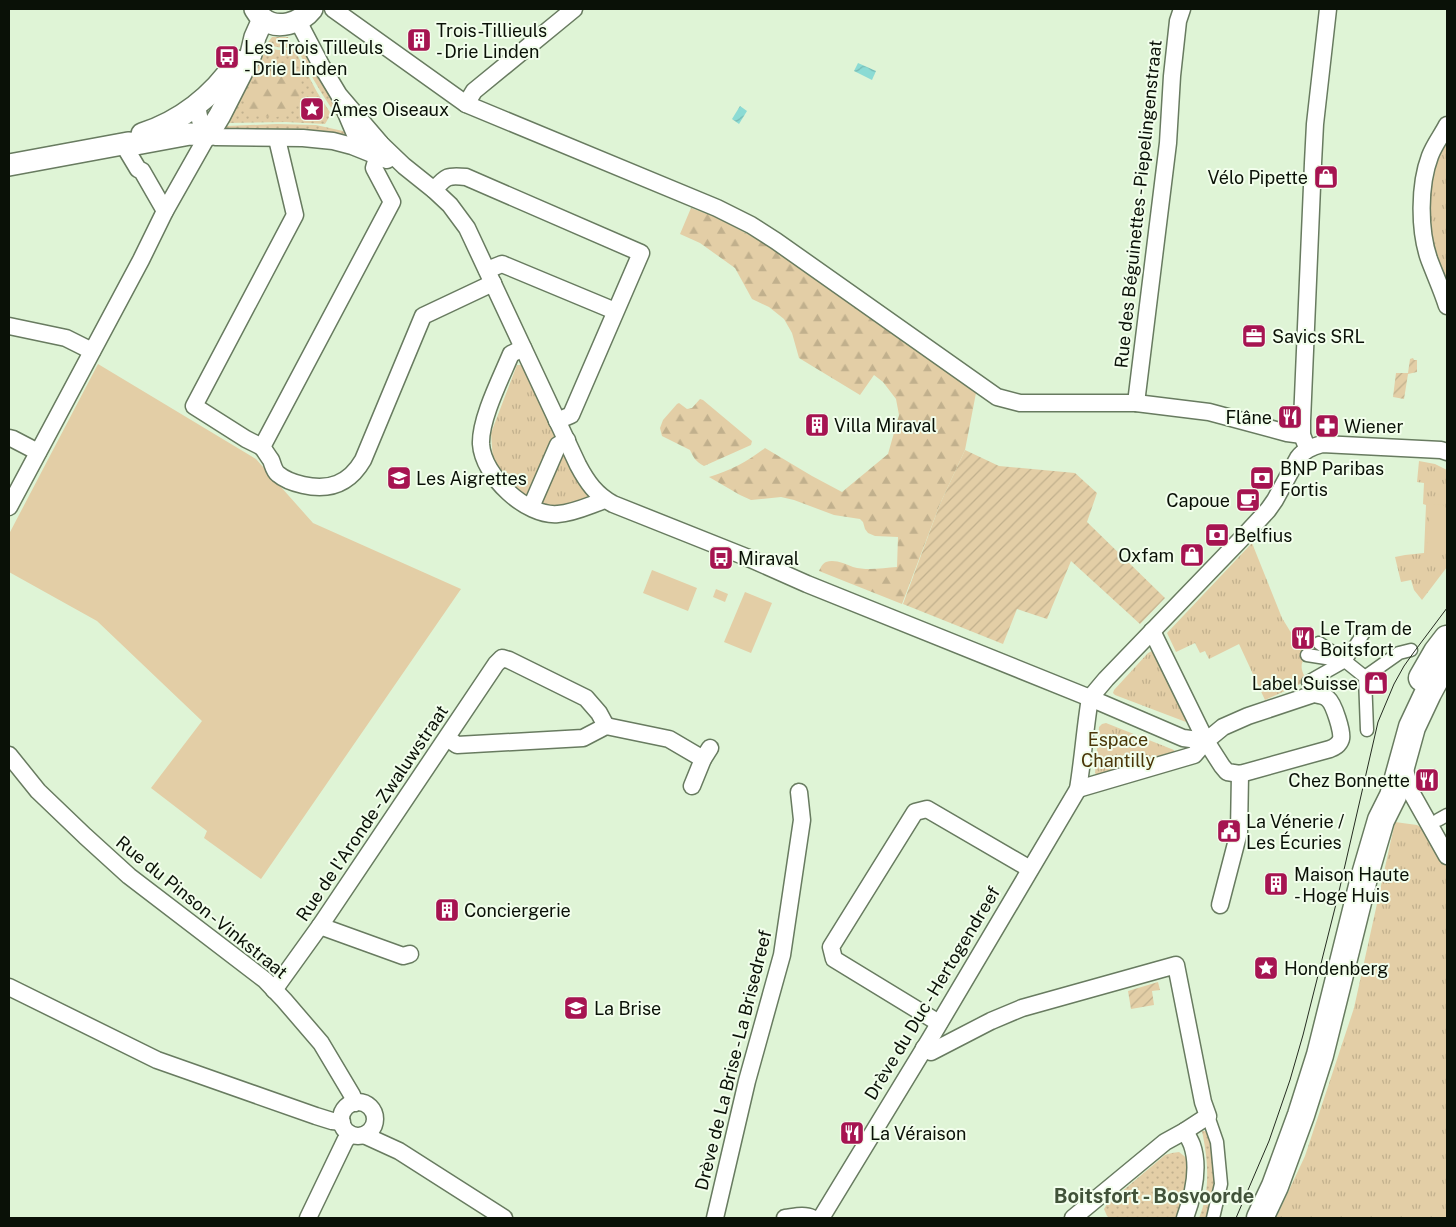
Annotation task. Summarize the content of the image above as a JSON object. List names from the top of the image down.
{
  "streets": {
    "street": [
      "Rue des Béguinettes - Piepelingenstraat",
      "Rue de l'Aronde - Zwaluwstraat",
      "Rue du Pinson - Vinkstraat",
      "Drève du Duc - Hertogendreef",
      "Drève de La Brise - La Brisedreef"
    ]
  },
  "crossings": [
    ["Rue de l'Aronde - Zwaluwstraat", "Rue du Pinson - Vinkstraat"]
  ],
  "districts": ["Boitsfort - Bosvoorde"],
  "parks": ["Espace Chantilly"],
  "places": {
    "building": [
      "Trois-Tillieuls - Drie Linden",
      "Villa Miraval",
      "Maison Haute - Hoge Huis",
      "Conciergerie"
    ],
    "bus stop": ["Les Trois Tilleuls - Drie Linden", "Miraval"],
    "place": ["Âmes Oiseaux", "Hondenberg"],
    "shop": ["Vélo Pipette", "Oxfam", "Label Suisse"],
    "office": ["Savics SRL"],
    "restaurant": [
      "Flâne",
      "Le Tram de Boitsfort",
      "Chez Bonnette",
      "La Véraison"
    ],
    "pharmacy": ["Wiener"],
    "school or university": ["Les Aigrettes", "La Brise"],
    "bank": ["BNP Paribas Fortis", "Belfius"],
    "cafe": ["Capoue"],
    "public building": ["La Vénerie / Les Écuries"]
  }
}
